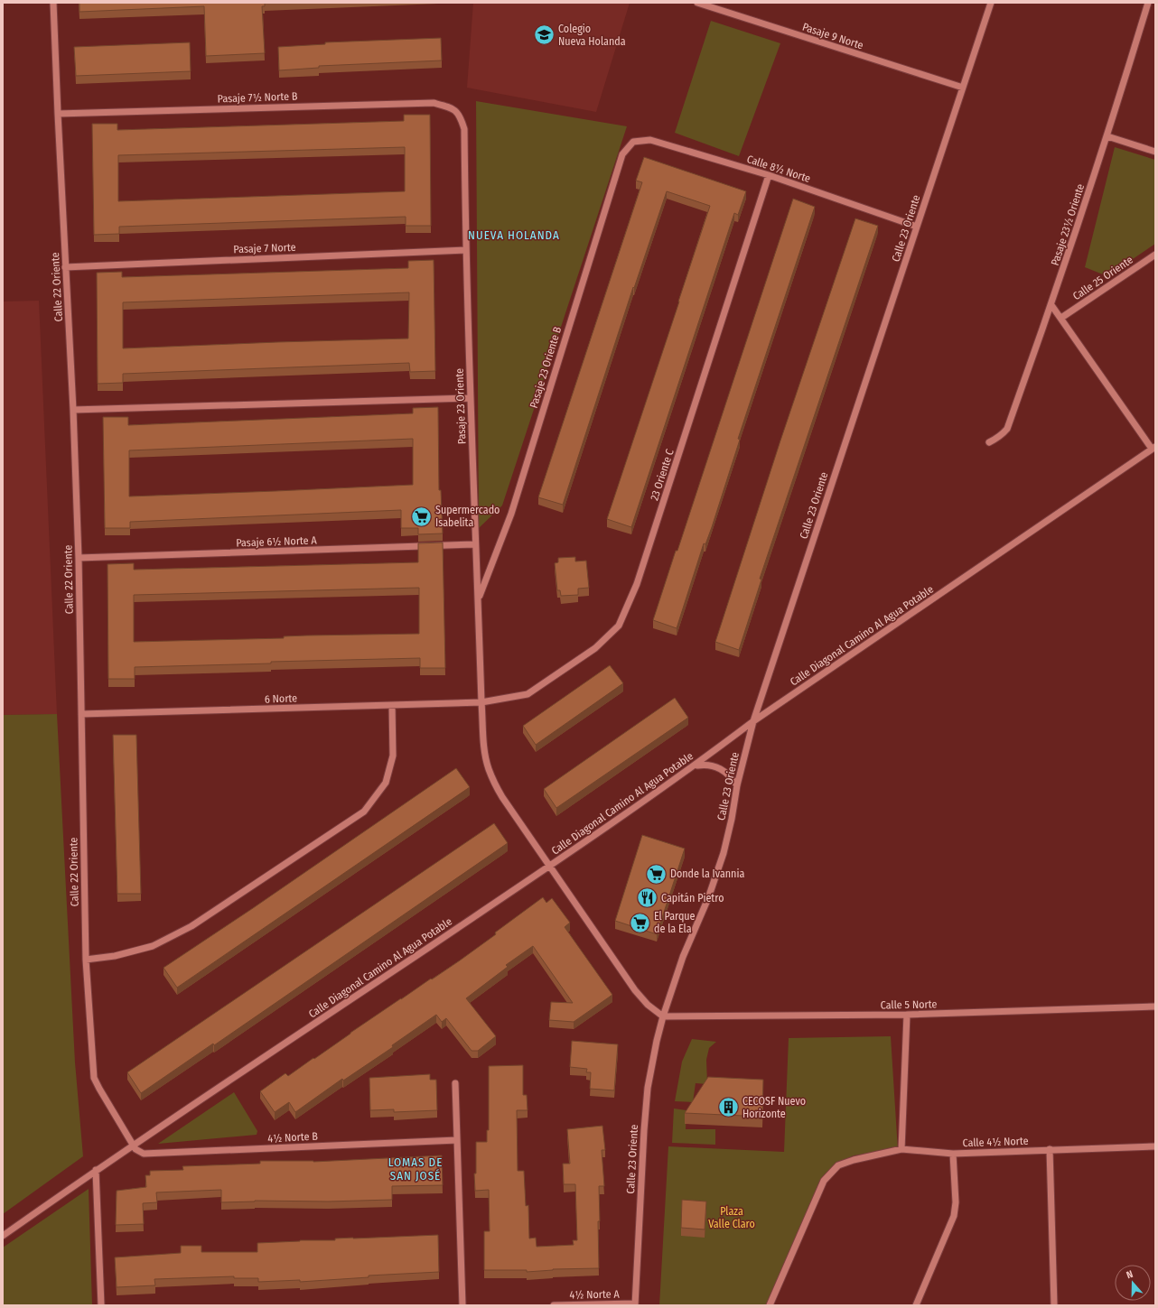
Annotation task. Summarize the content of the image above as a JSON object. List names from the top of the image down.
{
  "streets": {
    "street": [
      "Pasaje 9 Norte",
      "Pasaje 7½ Norte B",
      "Calle 8½ Norte",
      "Pasaje 23½ Oriente",
      "Calle 23 Oriente",
      "Pasaje 7 Norte",
      "Calle 25 Oriente",
      "Calle 22 Oriente",
      "Pasaje 23 Oriente B",
      "Pasaje 23 Oriente",
      "23 Oriente C",
      "Pasaje 6½ Norte A",
      "Calle Diagonal Camino Al Agua Potable",
      "6 Norte",
      "Calle 5 Norte",
      "4½ Norte B",
      "Calle 4½ Norte",
      "4½ Norte A"
    ]
  },
  "crossings": [
    ["Pasaje 9 Norte", "Calle 23 Oriente"],
    ["Pasaje 7½ Norte B", "Calle 22 Oriente"],
    ["Pasaje 7½ Norte B", "Pasaje 23 Oriente"],
    ["Calle 8½ Norte", "Calle 23 Oriente"],
    ["Calle 8½ Norte", "Pasaje 23 Oriente B"],
    ["Calle 8½ Norte", "23 Oriente C"],
    ["Calle 23 Oriente", "Calle Diagonal Camino Al Agua Potable"],
    ["Calle 23 Oriente", "Calle 5 Norte"],
    ["Calle 23 Oriente", "4½ Norte A"],
    ["Pasaje 7 Norte", "Calle 22 Oriente"],
    ["Pasaje 7 Norte", "Pasaje 23 Oriente"],
    ["Calle 22 Oriente", "Pasaje 6½ Norte A"],
    ["Calle 22 Oriente", "Calle Diagonal Camino Al Agua Potable"],
    ["Calle 22 Oriente", "6 Norte"],
    ["Calle 22 Oriente", "4½ Norte B"],
    ["Pasaje 23 Oriente B", "Pasaje 23 Oriente"],
    ["Pasaje 23 Oriente", "23 Oriente C"],
    ["Pasaje 23 Oriente", "Pasaje 6½ Norte A"],
    ["Pasaje 23 Oriente", "6 Norte"],
    ["23 Oriente C", "6 Norte"],
    ["Calle Diagonal Camino Al Agua Potable", "4½ Norte B"]
  ],
  "districts": ["NUEVA HOLANDA", "LOMAS DE SAN JOSÉ"],
  "parks": ["Plaza Valle Claro"],
  "places": {
    "school or university": ["Colegio Nueva Holanda"],
    "supermarket": ["Supermercado Isabelita", "Donde la Ivannia", "El Parque de la Ela"],
    "restaurant": ["Capitán Pietro"],
    "building": ["CECOSF Nuevo Horizonte"]
  },
  "north": "top"
}
